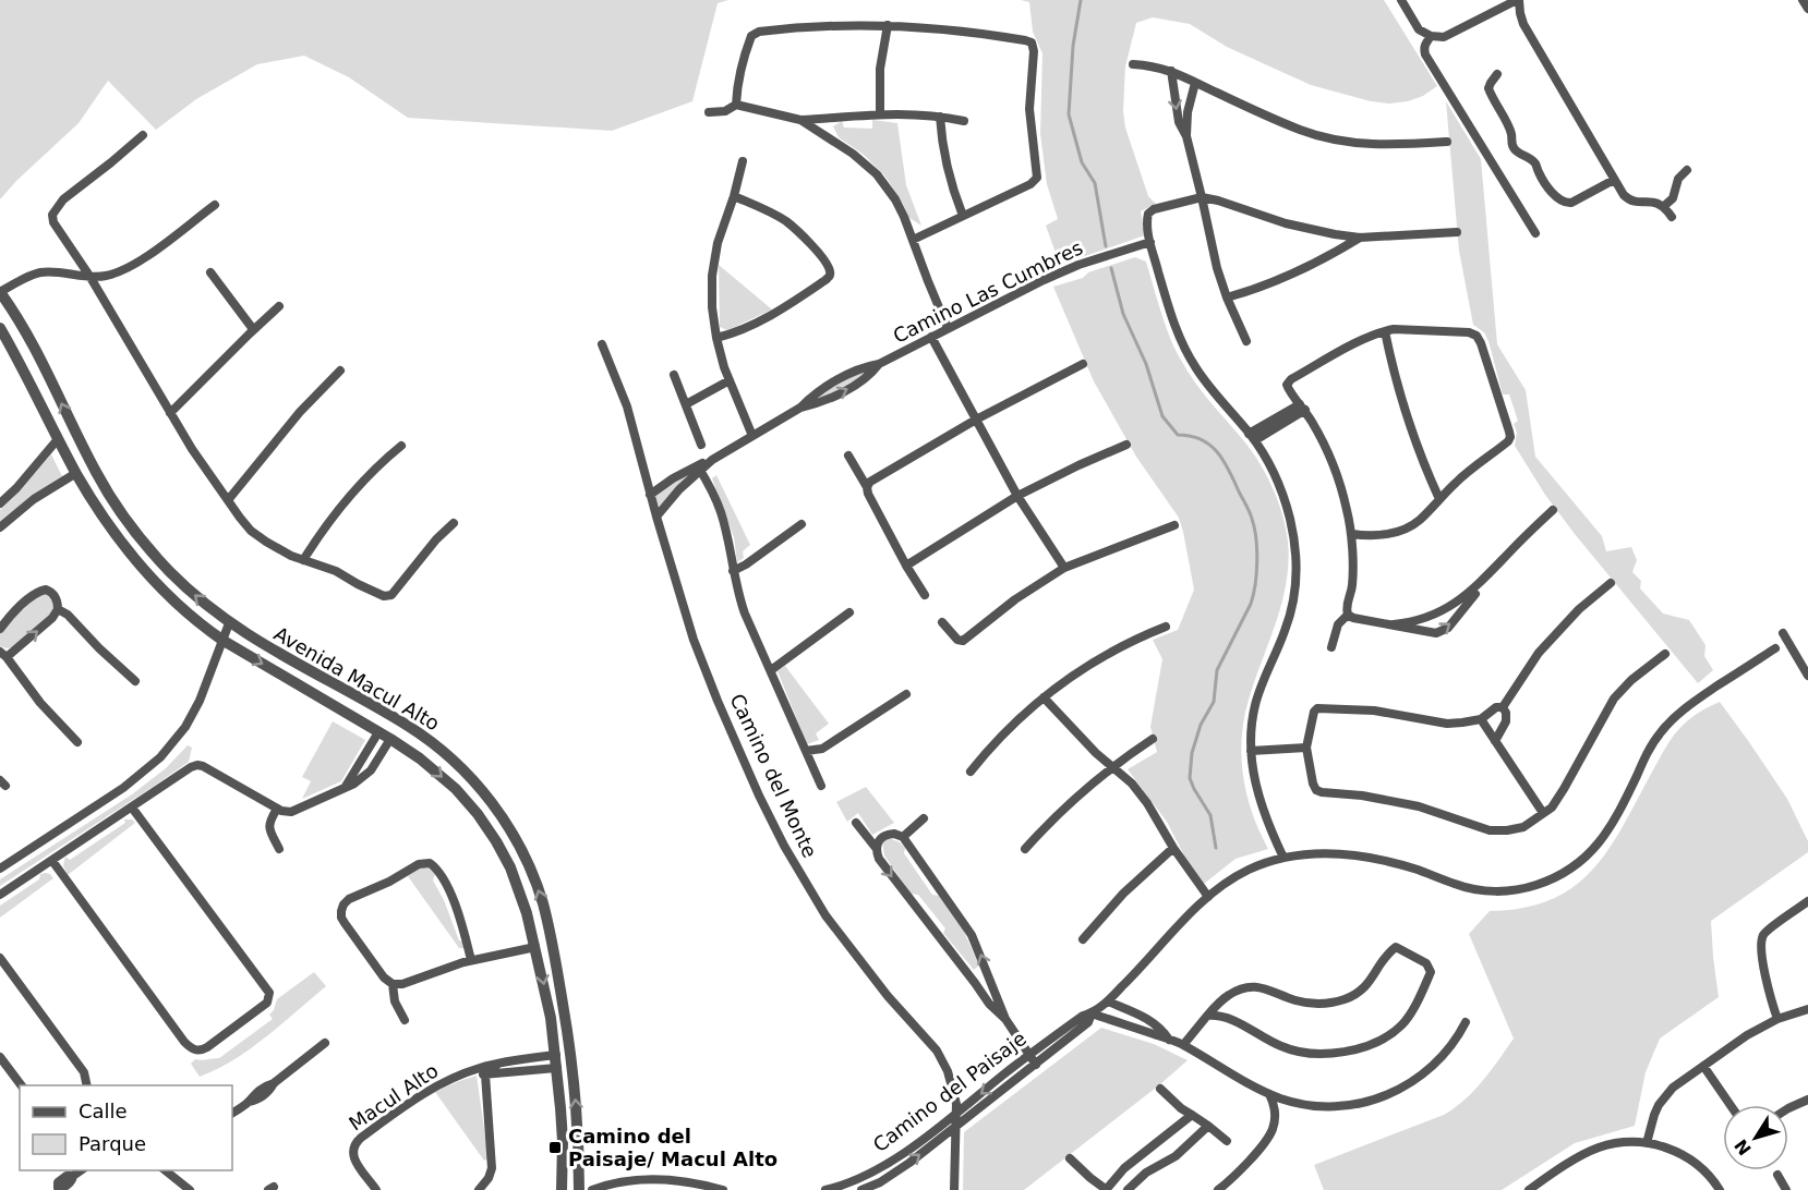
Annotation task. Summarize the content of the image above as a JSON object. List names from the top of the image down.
{
  "streets": {
    "street": [
      "Camino Las Cumbres",
      "Avenida Macul Alto",
      "Camino del Monte",
      "Camino del Paisaje",
      "Macul Alto"
    ]
  },
  "crossings": [
    ["Camino Las Cumbres", "Camino del Monte"],
    ["Avenida Macul Alto", "Macul Alto"],
    ["Camino del Monte", "Camino del Paisaje"]
  ],
  "places": {
    "transit": ["Camino del Paisaje/ Macul Alto"]
  },
  "legend": ["Calle", "Parque"],
  "north": "bottom left"
}
